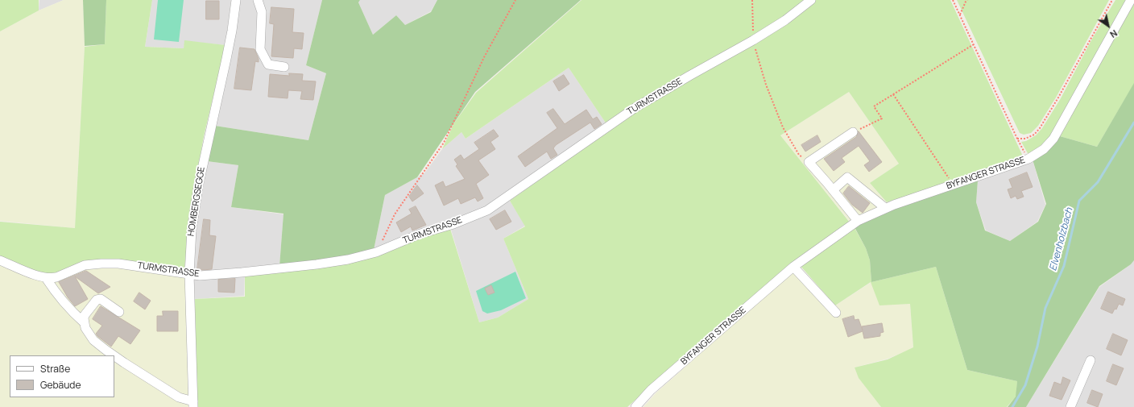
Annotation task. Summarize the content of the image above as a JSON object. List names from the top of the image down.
{
  "streets": {
    "street": ["TURMSTRASSE", "BYFANGER STRASSE", "HOMBERGSEGGE"]
  },
  "crossings": [
    ["TURMSTRASSE", "HOMBERGSEGGE"]
  ],
  "water": ["Elvenholzbach"],
  "legend": ["Straße", "Gebäude"],
  "north": "bottom right"
}
